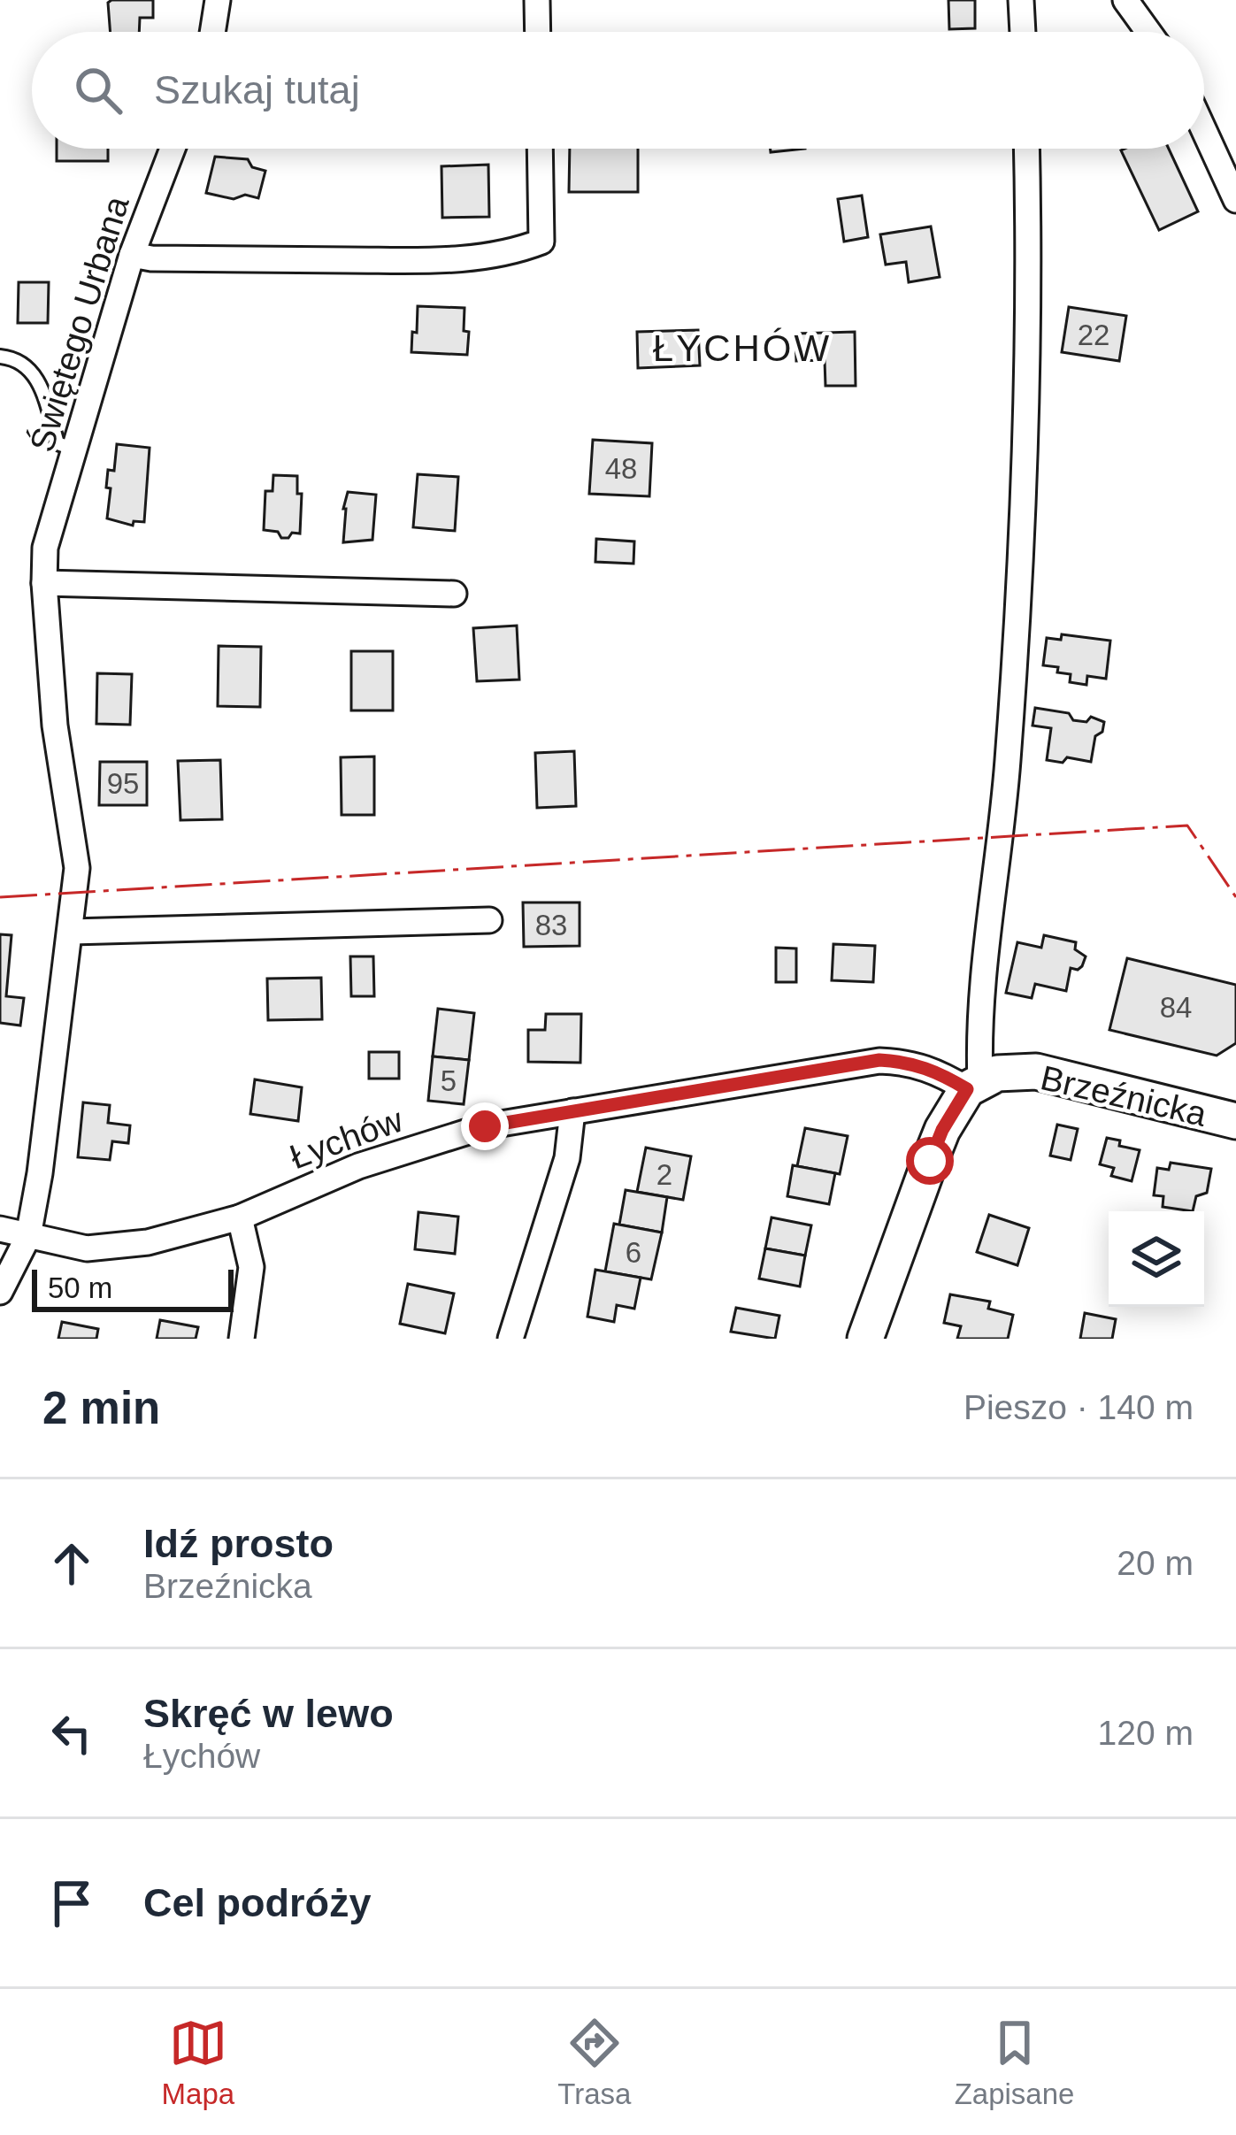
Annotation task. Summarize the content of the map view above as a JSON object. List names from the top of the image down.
{
  "streets": {
    "street": ["Świętego Urbana", "Brzeźnicka", "Łychów"]
  },
  "crossings": [
    ["Świętego Urbana", "Łychów"],
    ["Brzeźnicka", "Łychów"]
  ],
  "districts": ["ŁYCHÓW"],
  "house_numbers": [
    "22",
    "48",
    "95",
    "83",
    "84",
    "5",
    "2",
    "6"
  ],
  "scale_bar": "50 m",
  "page": {
    "search": "Szukaj tutaj",
    "scale": "50 m",
    "heading": ["2 min", "Pieszo · 140 m"],
    "list": [
      ["Idź prosto", "Brzeźnicka", "20 m"],
      ["Skręć w lewo", "Łychów", "120 m"],
      "Cel podróży"
    ],
    "nav": ["Mapa", "Trasa", "Zapisane"]
  }
}
